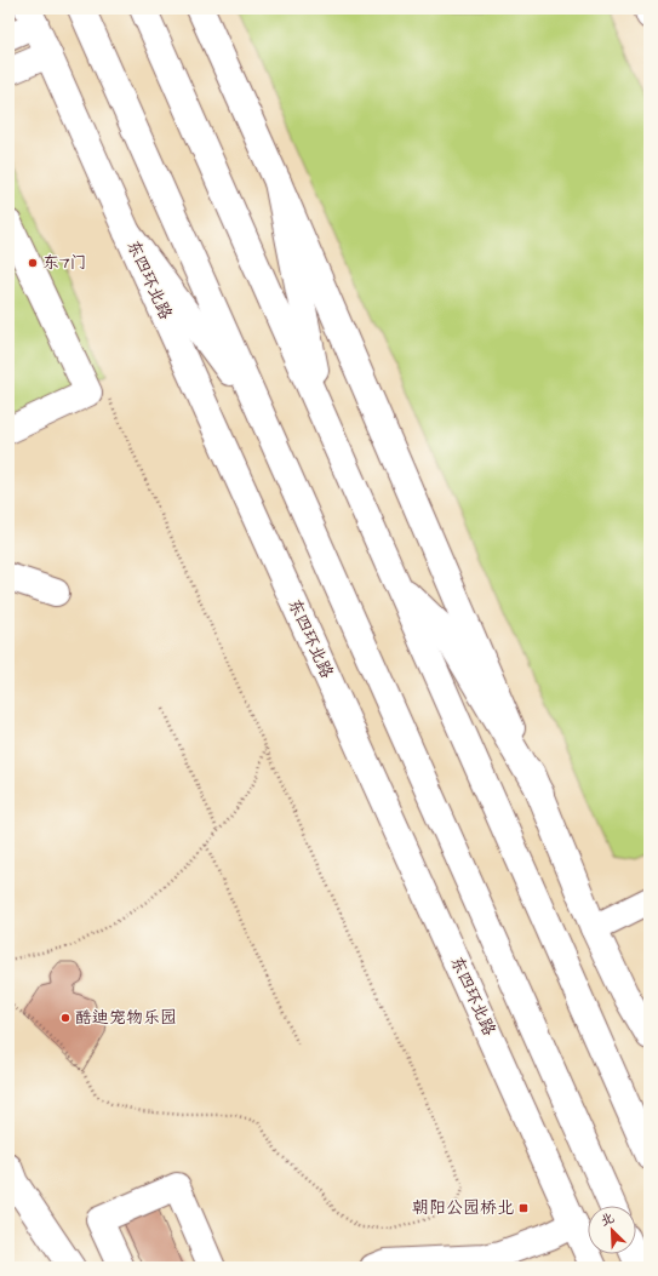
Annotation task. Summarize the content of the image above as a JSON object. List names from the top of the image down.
{
  "streets": {
    "main road": ["东四环北路"]
  },
  "places": {
    "other": ["东7门", "酷迪宠物乐园"],
    "transit": ["朝阳公园桥北"]
  },
  "north": "top left"
}
